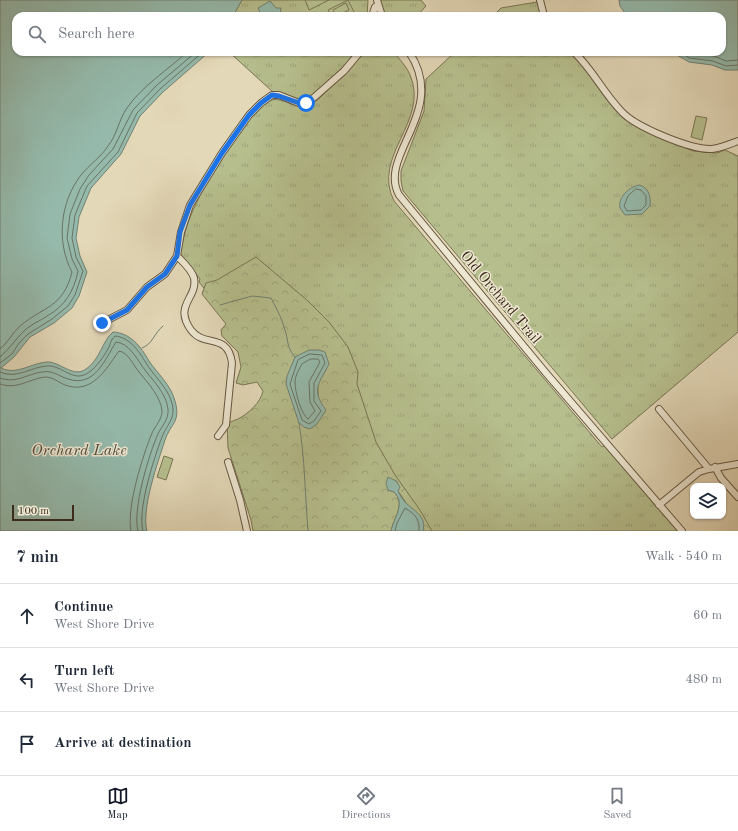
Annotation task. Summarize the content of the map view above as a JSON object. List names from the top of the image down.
{
  "streets": {
    "street": ["Old Orchard Trail"]
  },
  "water": ["Orchard Lake"],
  "scale_bar": "100 m",
  "page": {
    "search": "Search here",
    "scale": "100 m",
    "heading": ["7 min", "Walk · 540 m"],
    "list": [
      ["Continue", "West Shore Drive", "60 m"],
      ["Turn left", "West Shore Drive", "480 m"],
      "Arrive at destination"
    ],
    "nav": ["Map", "Directions", "Saved"]
  }
}
